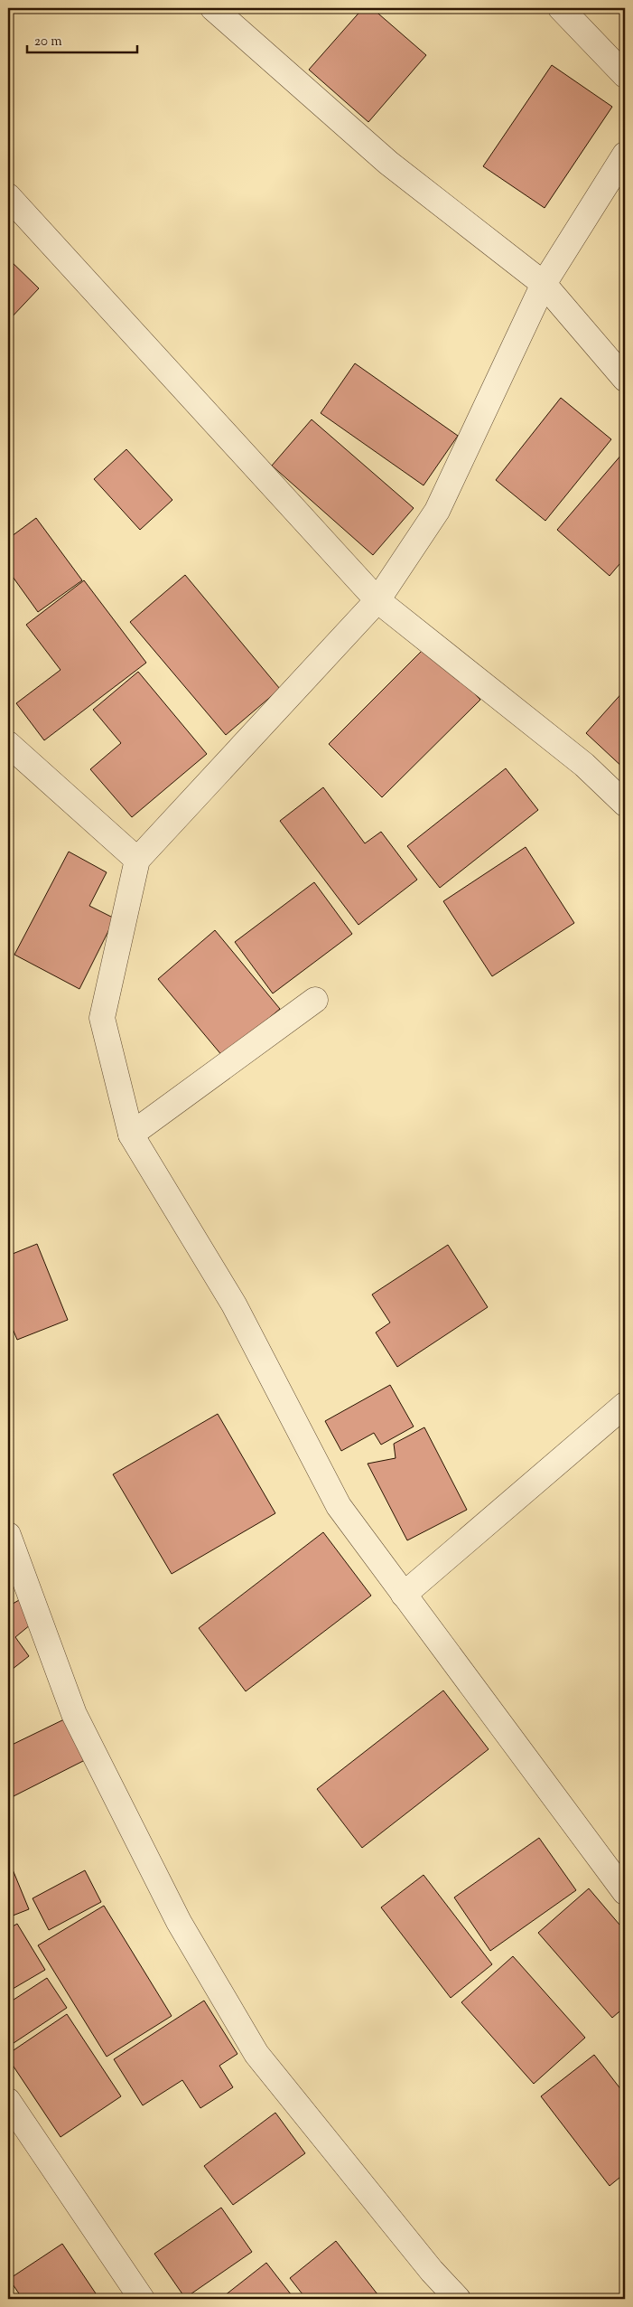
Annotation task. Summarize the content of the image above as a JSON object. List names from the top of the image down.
{
  "scale_bar": "20 m"
}
